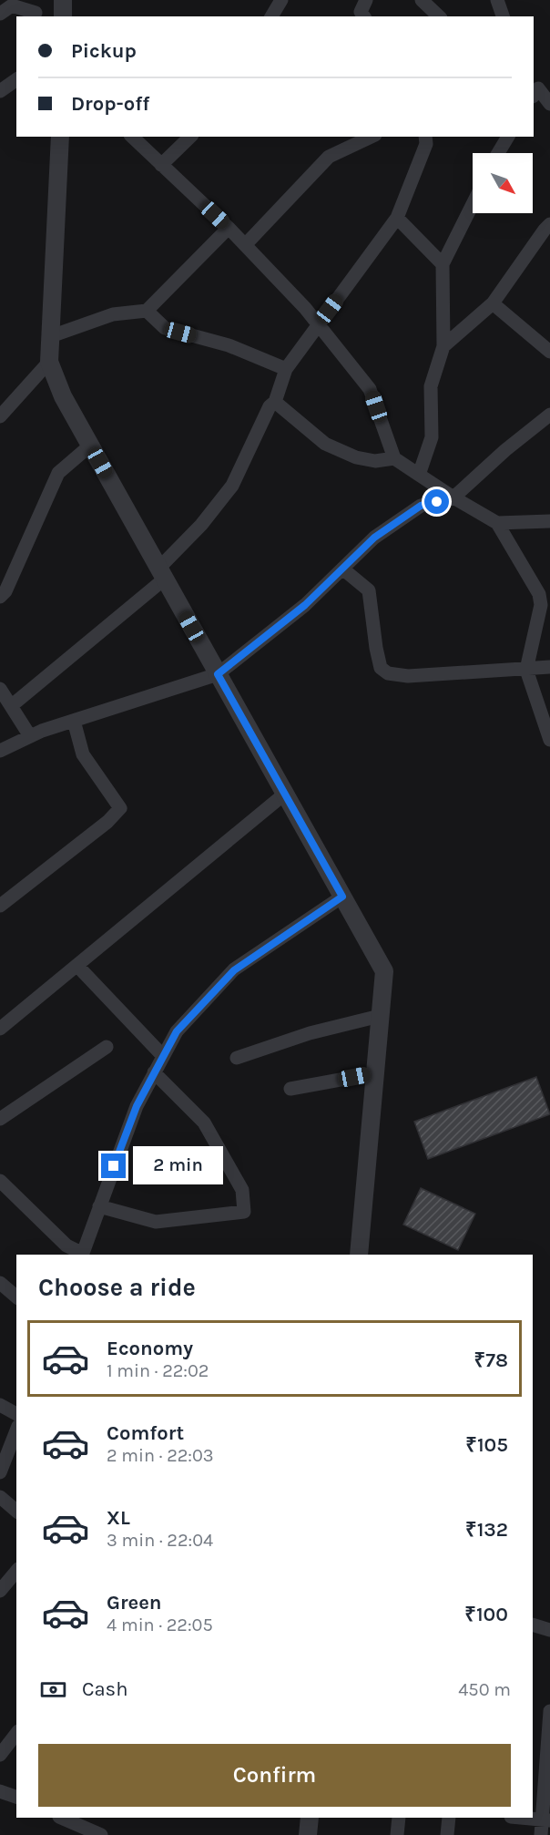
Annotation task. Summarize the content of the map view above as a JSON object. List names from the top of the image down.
{
  "north": "bottom right",
  "page": {
    "banner": ["Pickup", "Drop-off"],
    "bubble": "2 min",
    "heading": "Choose a ride",
    "list": [
      {
        "name": "Economy",
        "note": "1 min · 22:02",
        "value": "₹78"
      },
      {
        "name": "Comfort",
        "note": "2 min · 22:03",
        "value": "₹105"
      },
      {
        "name": "XL",
        "note": "3 min · 22:04",
        "value": "₹132"
      },
      {
        "name": "Green",
        "note": "4 min · 22:05",
        "value": "₹100"
      }
    ],
    "pay": ["Cash", "450 m"],
    "buttons": "Confirm"
  }
}
